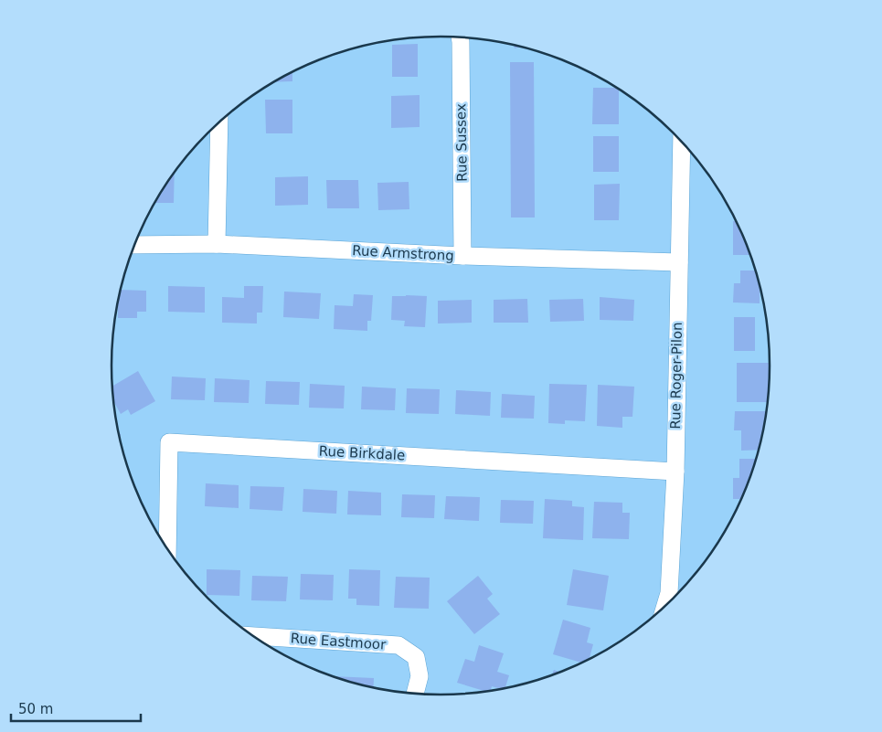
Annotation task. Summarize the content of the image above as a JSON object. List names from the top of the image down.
{
  "streets": {
    "street": [
      "Rue Sussex",
      "Rue Armstrong",
      "Rue Roger-Pilon",
      "Rue Birkdale",
      "Rue Eastmoor"
    ]
  },
  "crossings": [
    ["Rue Sussex", "Rue Armstrong"],
    ["Rue Armstrong", "Rue Roger-Pilon"],
    ["Rue Roger-Pilon", "Rue Birkdale"]
  ],
  "scale_bar": "50 m"
}
